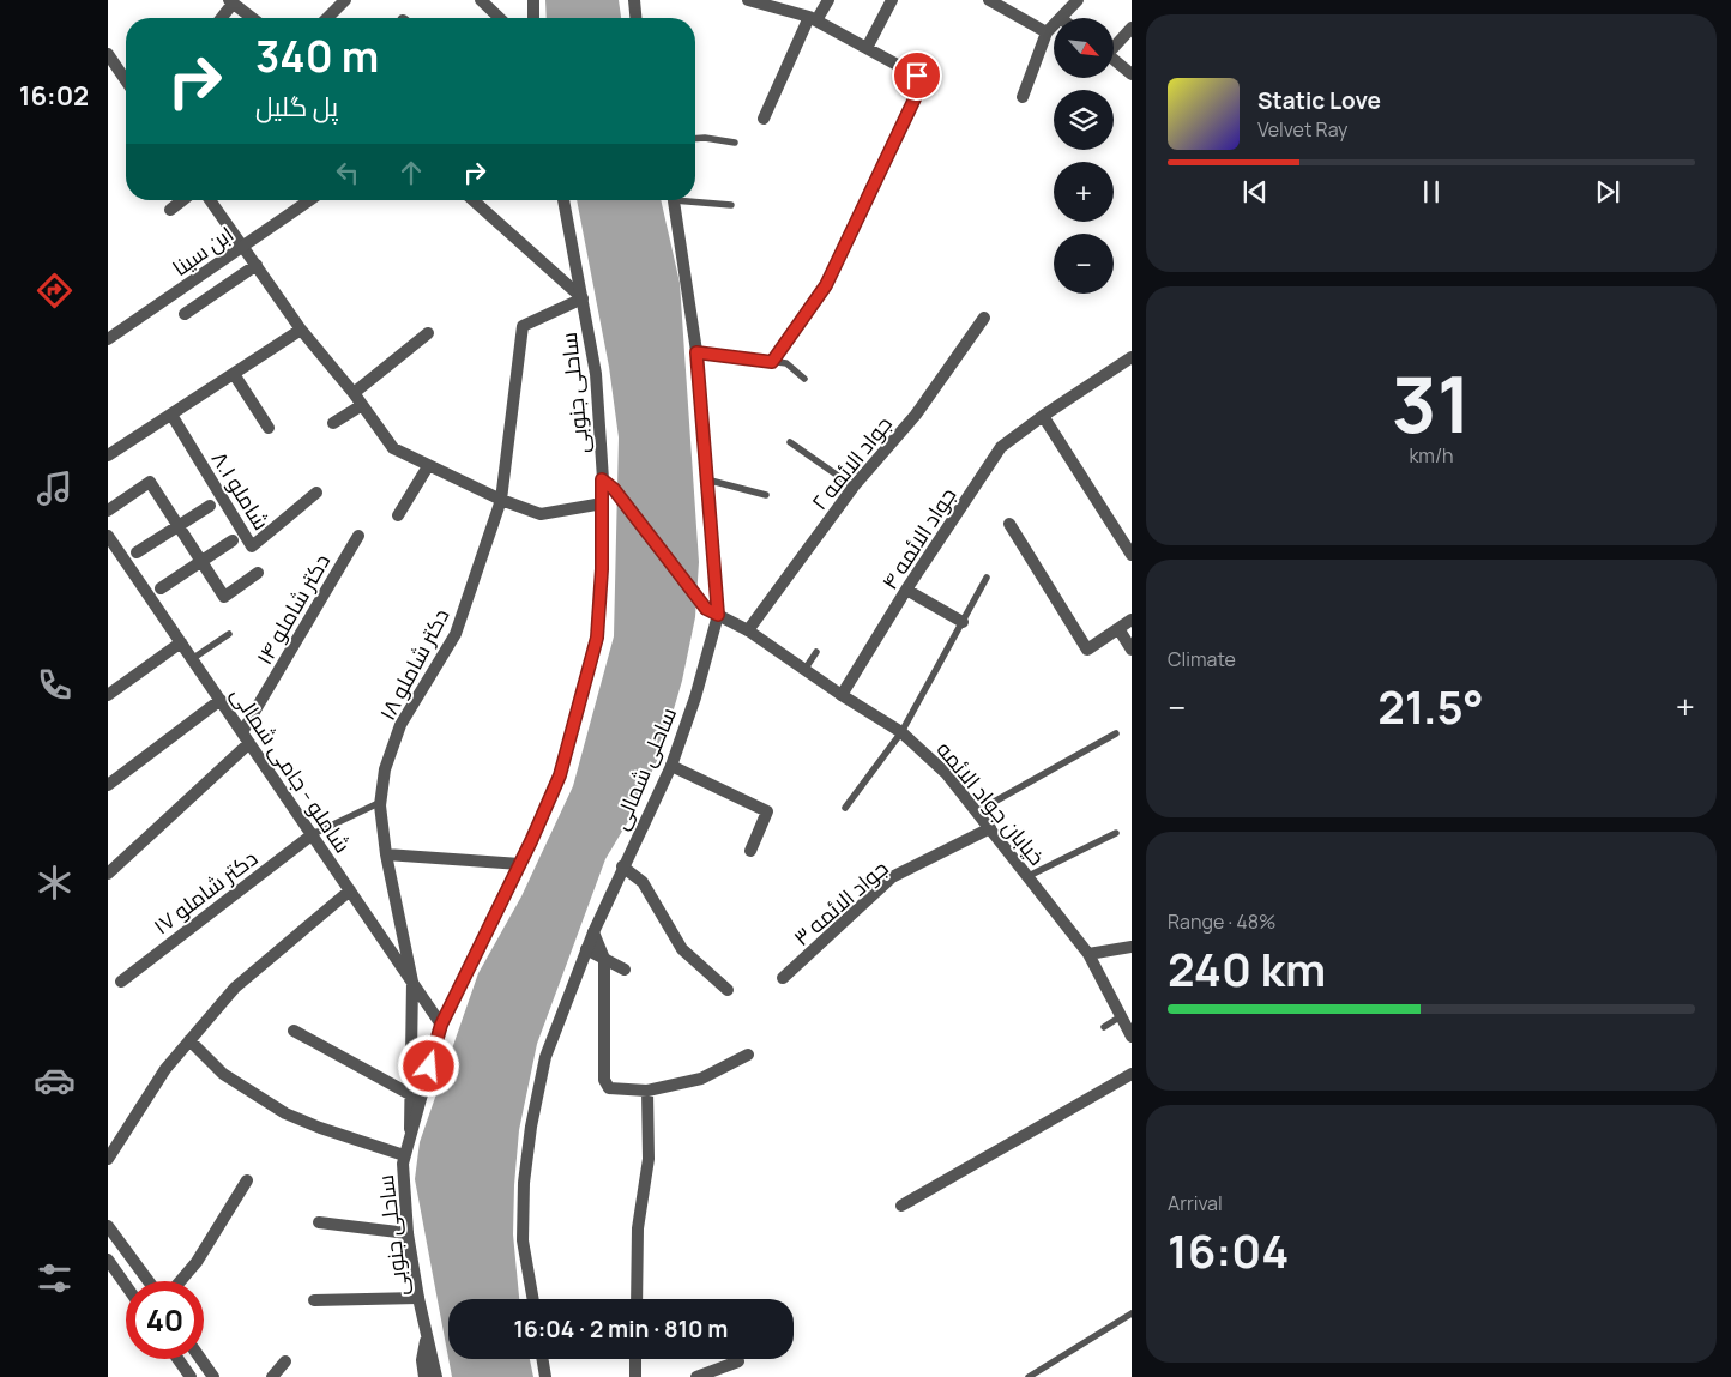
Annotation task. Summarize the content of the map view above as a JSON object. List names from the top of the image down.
{
  "streets": {
    "street": [
      "ابن سینا",
      "ساحلی جنوبی",
      "جواد الائمه ۲",
      "شاملو ۸.۱",
      "جواد الائمه ۴",
      "دکتر شاملو ۱۴",
      "دکتر شاملو ۱۸",
      "ساحلی شمالی",
      "شاملو - جامی شمالی",
      "خیابان جواد الائمه",
      "دکتر شاملو ۱۷",
      "جواد الائمه ۳"
    ]
  },
  "crossings": [
    ["ساحلی جنوبی", "دکتر شاملو ۱۸"],
    ["ساحلی جنوبی", "شاملو - جامی شمالی"],
    ["ساحلی جنوبی", "خیابان جواد الائمه"],
    ["جواد الائمه ۲", "خیابان جواد الائمه"],
    ["جواد الائمه ۴", "خیابان جواد الائمه"],
    ["دکتر شاملو ۱۴", "شاملو - جامی شمالی"],
    ["دکتر شاملو ۱۸", "شاملو - جامی شمالی"],
    ["ساحلی شمالی", "خیابان جواد الائمه"],
    ["شاملو - جامی شمالی", "دکتر شاملو ۱۷"],
    ["خیابان جواد الائمه", "جواد الائمه ۳"]
  ],
  "north": "bottom right",
  "page": {
    "tabs": "16:02",
    "map_buttons": ["+", "−"],
    "turn": ["340 m", "پل گلیل"],
    "song": ["Static Love", "Velvet Ray"],
    "tile": [
      ["31", "km/h"],
      "Climate",
      ["Range · 48%", "240 km"],
      ["Arrival", "16:04"]
    ],
    "heat": ["−", "21.5°", "+"],
    "limit": "40",
    "trip": "16:04 · 2 min · 810 m"
  }
}
